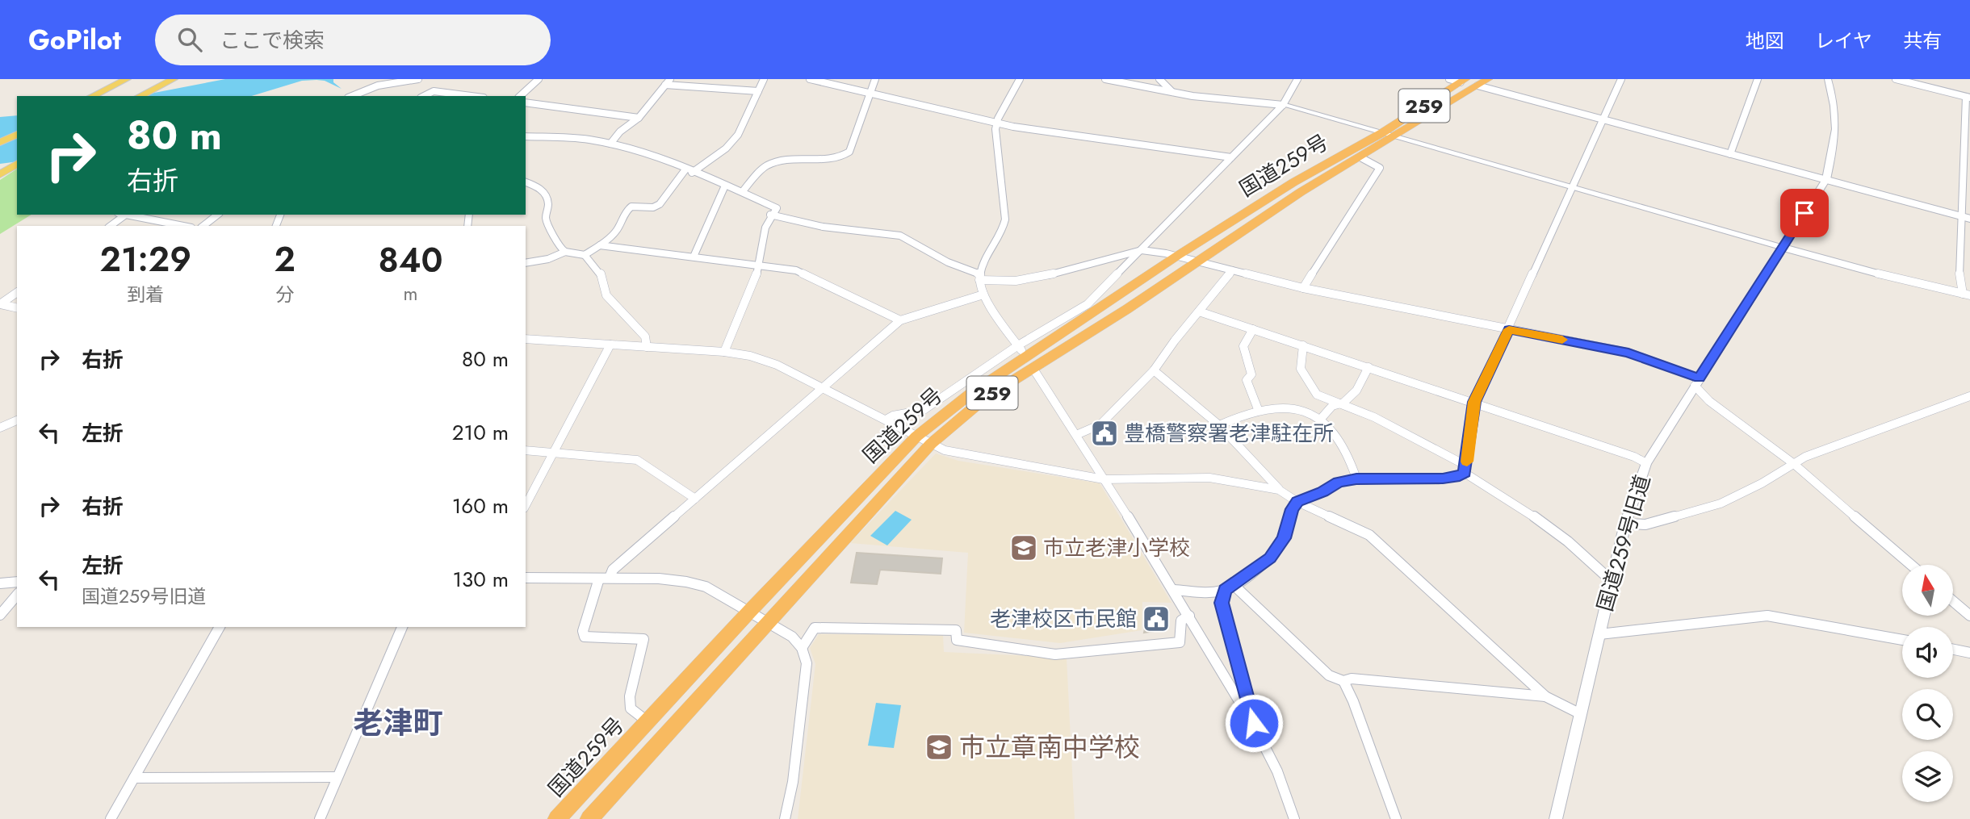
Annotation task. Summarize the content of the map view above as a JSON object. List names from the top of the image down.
{
  "streets": {
    "highway": ["259", "国道259号"],
    "street": ["国道259号旧道"]
  },
  "districts": ["老津町"],
  "places": {
    "public building": ["豊橋警察署老津駐在所", "老津校区市民館"],
    "school or university": ["市立老津小学校", "市立章南中学校"]
  },
  "north": "top",
  "page": {
    "header": "GoPilot",
    "search": "ここで検索",
    "nav": ["地図", "レイヤ", "共有"],
    "turn": ["80 m", "右折"],
    "eta": [
      "21:29",
      "到着",
      "2",
      "分",
      "840",
      "m"
    ],
    "list": [
      {
        "name": "右折",
        "value": "80 m"
      },
      {
        "name": "左折",
        "value": "210 m"
      },
      {
        "name": "右折",
        "value": "160 m"
      },
      {
        "name": "左折",
        "note": "国道259号旧道",
        "value": "130 m"
      }
    ]
  }
}
